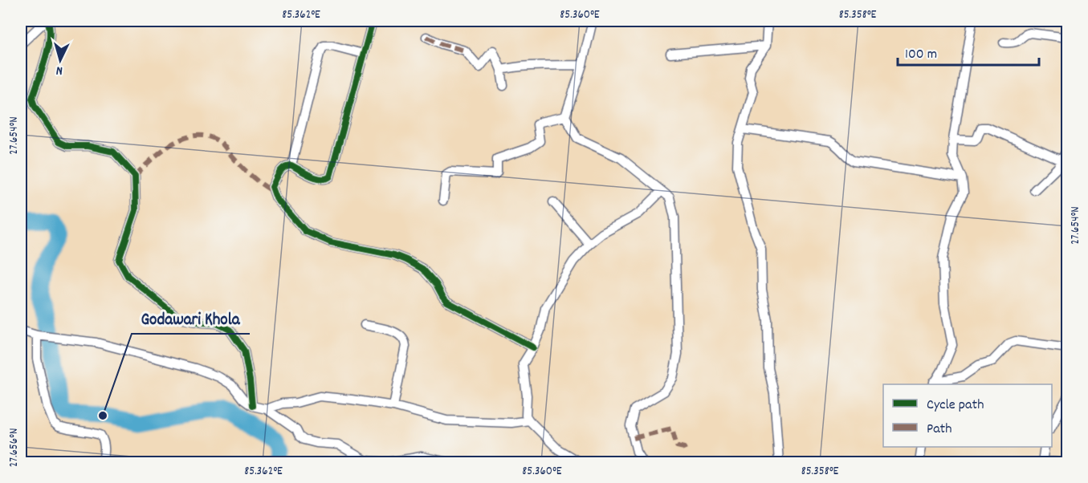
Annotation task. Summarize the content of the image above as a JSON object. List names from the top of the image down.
{
  "places": ["Godawari Khola"],
  "legend": ["Cycle path", "Path"],
  "scale_bar": "100 m",
  "north": "bottom",
  "coordinates": [
    "85.362°E",
    "85.360°E",
    "85.358°E",
    "27.654°N",
    "27.656°N"
  ]
}
